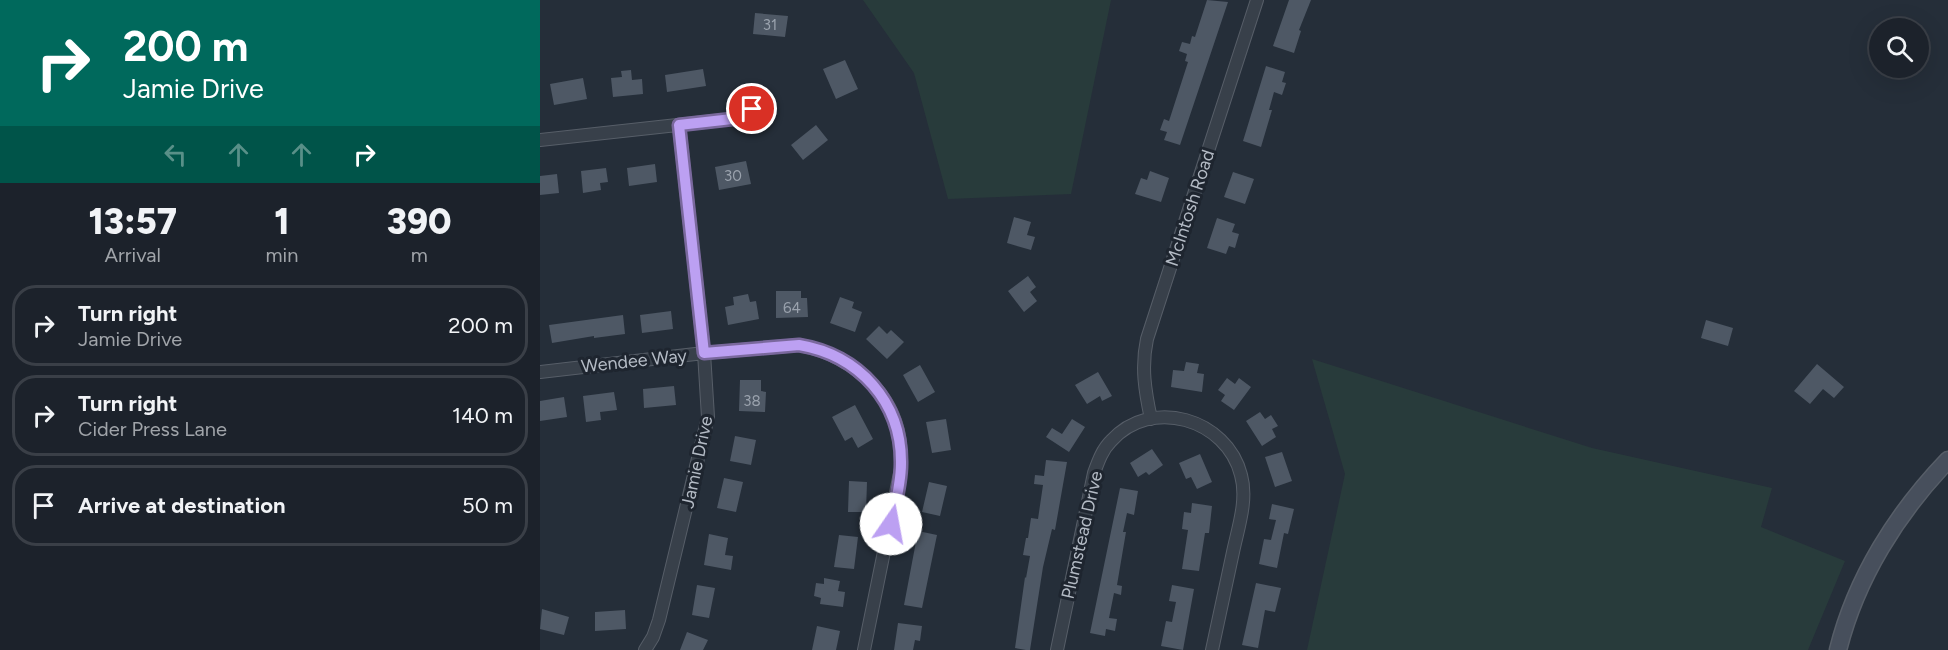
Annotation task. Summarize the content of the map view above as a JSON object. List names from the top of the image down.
{
  "streets": {
    "street": [
      "McIntosh Road",
      "Wendee Way",
      "Jamie Drive",
      "Plumstead Drive"
    ]
  },
  "crossings": [
    ["McIntosh Road", "Plumstead Drive"],
    ["Wendee Way", "Jamie Drive"]
  ],
  "house_numbers": [
    "31",
    "30",
    "64",
    "38"
  ],
  "page": {
    "turn": ["200 m", "Jamie Drive"],
    "eta": [
      "13:57",
      "Arrival",
      "1",
      "min",
      "390",
      "m"
    ],
    "list": [
      {
        "name": "Turn right",
        "note": "Jamie Drive",
        "value": "200 m"
      },
      {
        "name": "Turn right",
        "note": "Cider Press Lane",
        "value": "140 m"
      },
      {
        "name": "Arrive at destination",
        "value": "50 m"
      }
    ]
  }
}
